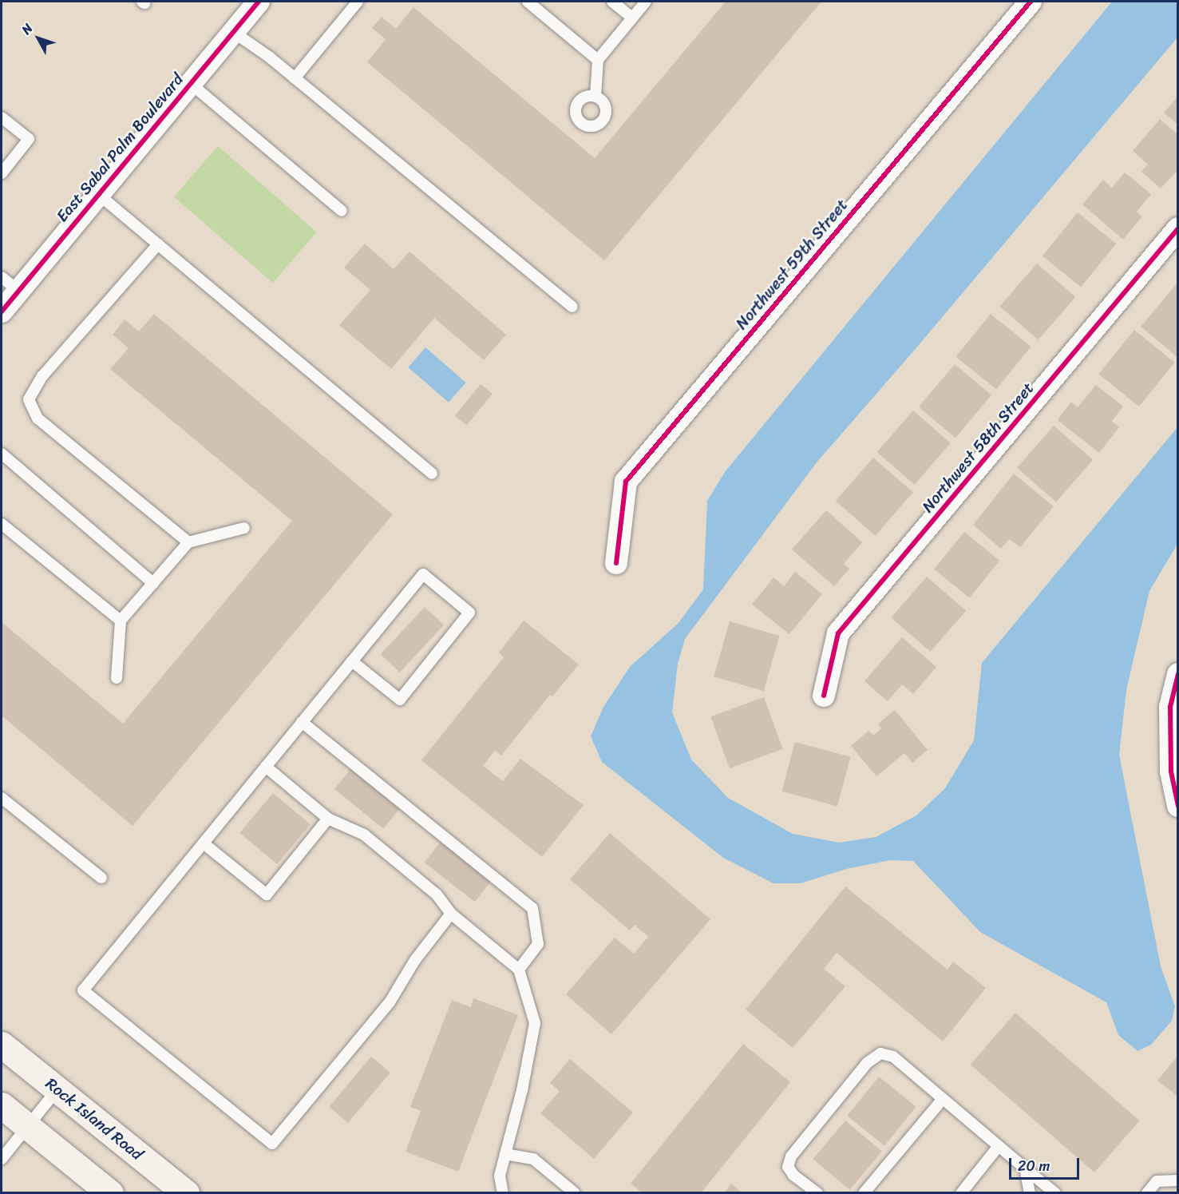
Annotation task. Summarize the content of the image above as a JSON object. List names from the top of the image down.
{
  "streets": {
    "main road": ["Rock Island Road"],
    "street": ["East Sabal Palm Boulevard", "Northwest 59th Street", "Northwest 58th Street"]
  },
  "scale_bar": "20 m",
  "north": "top left"
}
